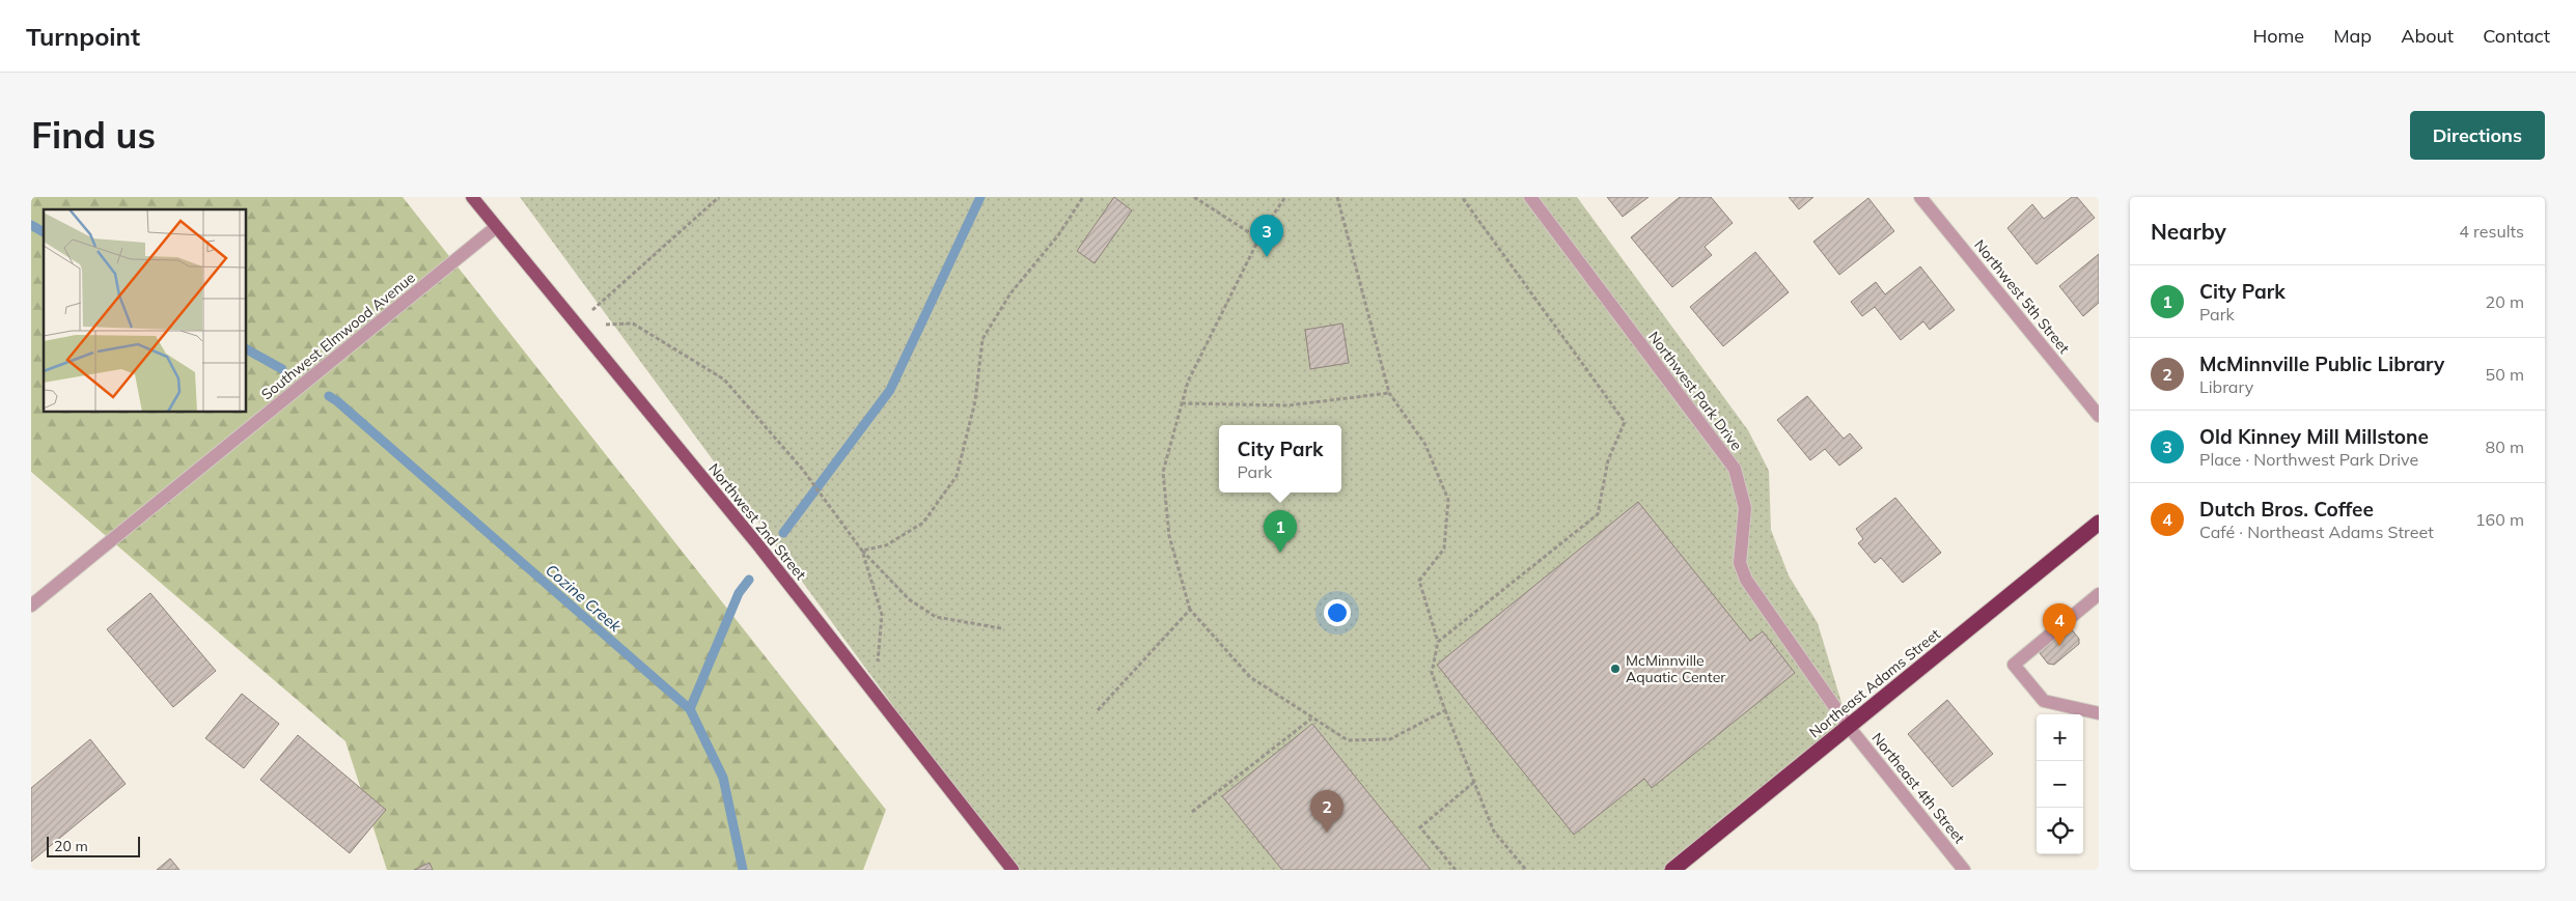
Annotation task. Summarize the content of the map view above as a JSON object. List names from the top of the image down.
{
  "streets": {
    "highway": ["Northeast Adams Street"],
    "main road": ["Northwest 2nd Street"],
    "street": [
      "Northwest 5th Street",
      "Southwest Elmwood Avenue",
      "Northwest Park Drive",
      "Northeast 4th Street"
    ]
  },
  "crossings": [
    ["Southwest Elmwood Avenue", "Northwest 2nd Street"],
    ["Northwest Park Drive", "Northeast Adams Street"],
    ["Northwest Park Drive", "Northeast 4th Street"],
    ["Northeast Adams Street", "Northeast 4th Street"]
  ],
  "water": ["Cozine Creek"],
  "places": ["McMinnville Aquatic Center"],
  "scale_bar": "20 m",
  "page": {
    "header": "Turnpoint",
    "nav": [
      "Home",
      "Map",
      "About",
      "Contact"
    ],
    "buttons": "Directions",
    "title": "Find us",
    "heading": ["Nearby", "4 results"],
    "pins": [
      "3",
      "1",
      "4",
      "2"
    ],
    "list": [
      {
        "mark": "1",
        "name": "City Park",
        "note": "Park",
        "value": "20 m"
      },
      {
        "mark": "2",
        "name": "McMinnville Public Library",
        "note": "Library",
        "value": "50 m"
      },
      {
        "mark": "3",
        "name": "Old Kinney Mill Millstone",
        "note": "Place · Northwest Park Drive",
        "value": "80 m"
      },
      {
        "mark": "4",
        "name": "Dutch Bros. Coffee",
        "note": "Café · Northeast Adams Street",
        "value": "160 m"
      }
    ],
    "popup": ["City Park", "Park"],
    "map_buttons": ["+", "−"],
    "scale": "20 m"
  }
}
